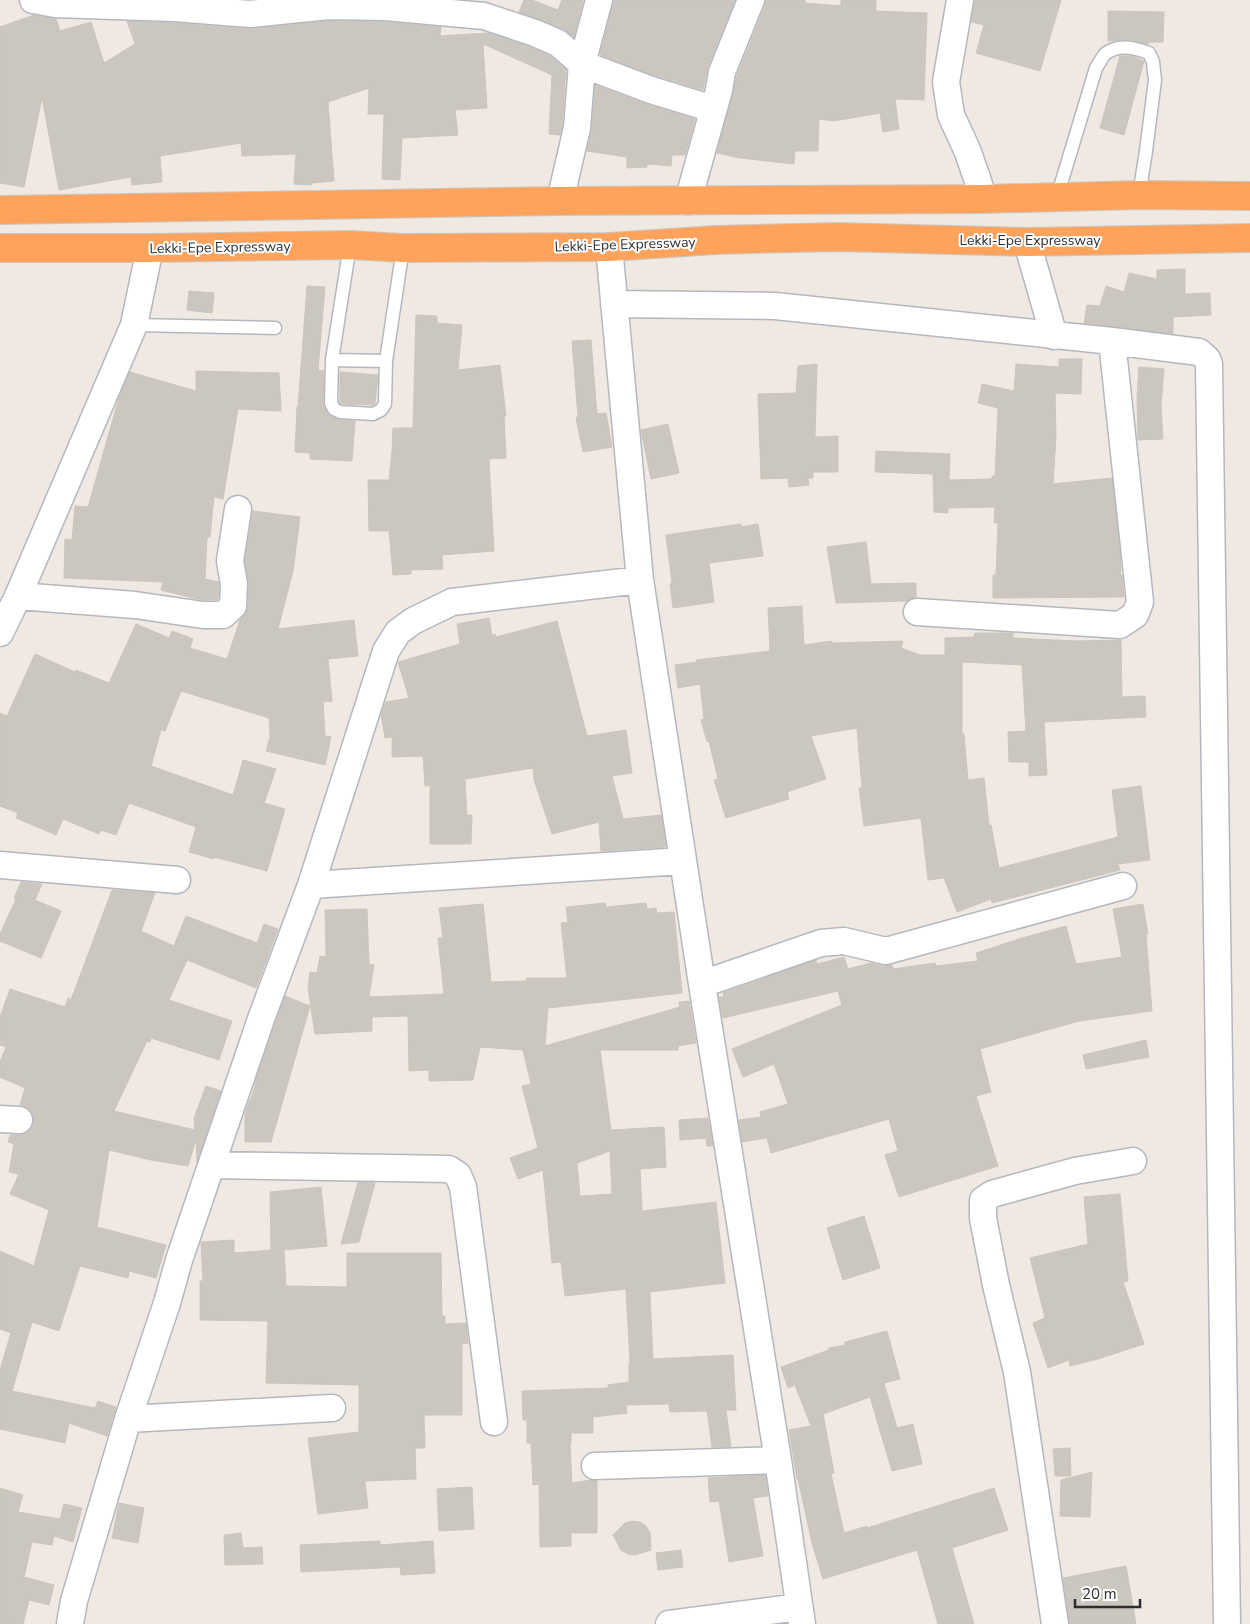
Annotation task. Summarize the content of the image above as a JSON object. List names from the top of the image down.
{
  "streets": {
    "highway": ["Lekki-Epe Expressway"]
  },
  "scale_bar": "20 m"
}
